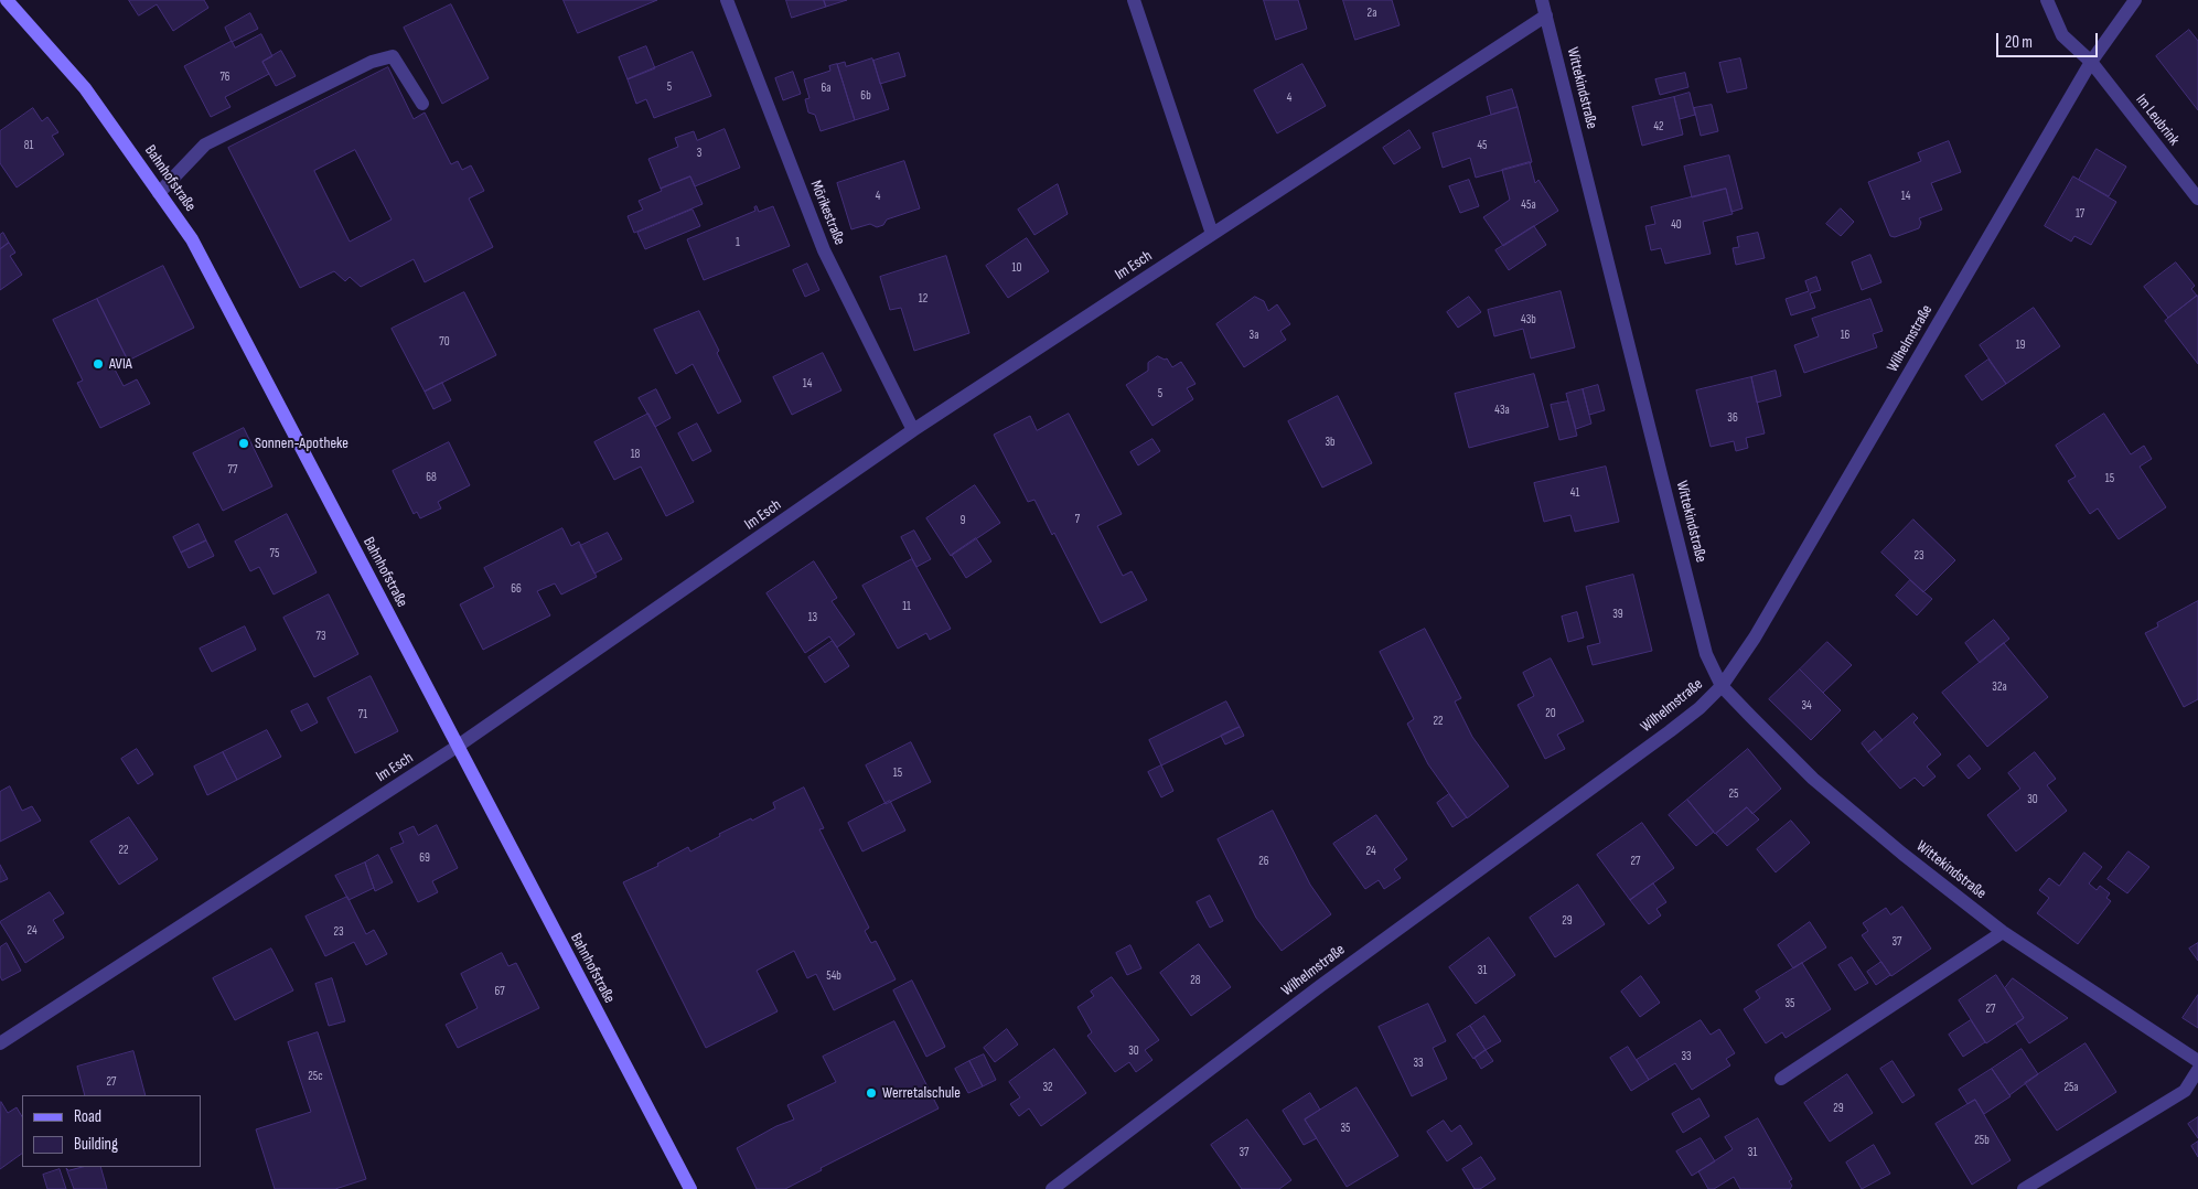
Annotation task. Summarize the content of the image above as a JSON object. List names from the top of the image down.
{
  "streets": {
    "street": [
      "Wittekindstraße",
      "Im Leubrink",
      "Bahnhofstraße",
      "Mörikestraße",
      "Im Esch",
      "Wilhelmstraße"
    ]
  },
  "crossings": [
    ["Wittekindstraße", "Im Esch"],
    ["Wittekindstraße", "Wilhelmstraße"],
    ["Im Leubrink", "Wilhelmstraße"],
    ["Bahnhofstraße", "Im Esch"],
    ["Mörikestraße", "Im Esch"]
  ],
  "places": ["AVIA", "Sonnen-Apotheke", "Werretalschule"],
  "house_numbers": [
    "2a",
    "76",
    "5",
    "6a",
    "6b",
    "4",
    "42",
    "81",
    "45",
    "3",
    "4",
    "14",
    "45a",
    "17",
    "40",
    "1",
    "10",
    "12",
    "43b",
    "3a",
    "16",
    "70",
    "19",
    "14",
    "5",
    "43a",
    "36",
    "3b",
    "18",
    "77",
    "68",
    "15",
    "41",
    "7",
    "9",
    "75",
    "23",
    "66",
    "11",
    "39",
    "13",
    "73",
    "32a",
    "34",
    "20",
    "71",
    "22",
    "15",
    "25",
    "30",
    "22",
    "24",
    "69",
    "26",
    "27",
    "29",
    "24",
    "23",
    "37",
    "31",
    "54b",
    "28",
    "67",
    "35",
    "27",
    "30",
    "33",
    "33",
    "25c",
    "27",
    "32",
    "25a",
    "29",
    "35",
    "25b",
    "37",
    "31"
  ],
  "legend": ["Road", "Building"],
  "scale_bar": "20 m"
}
